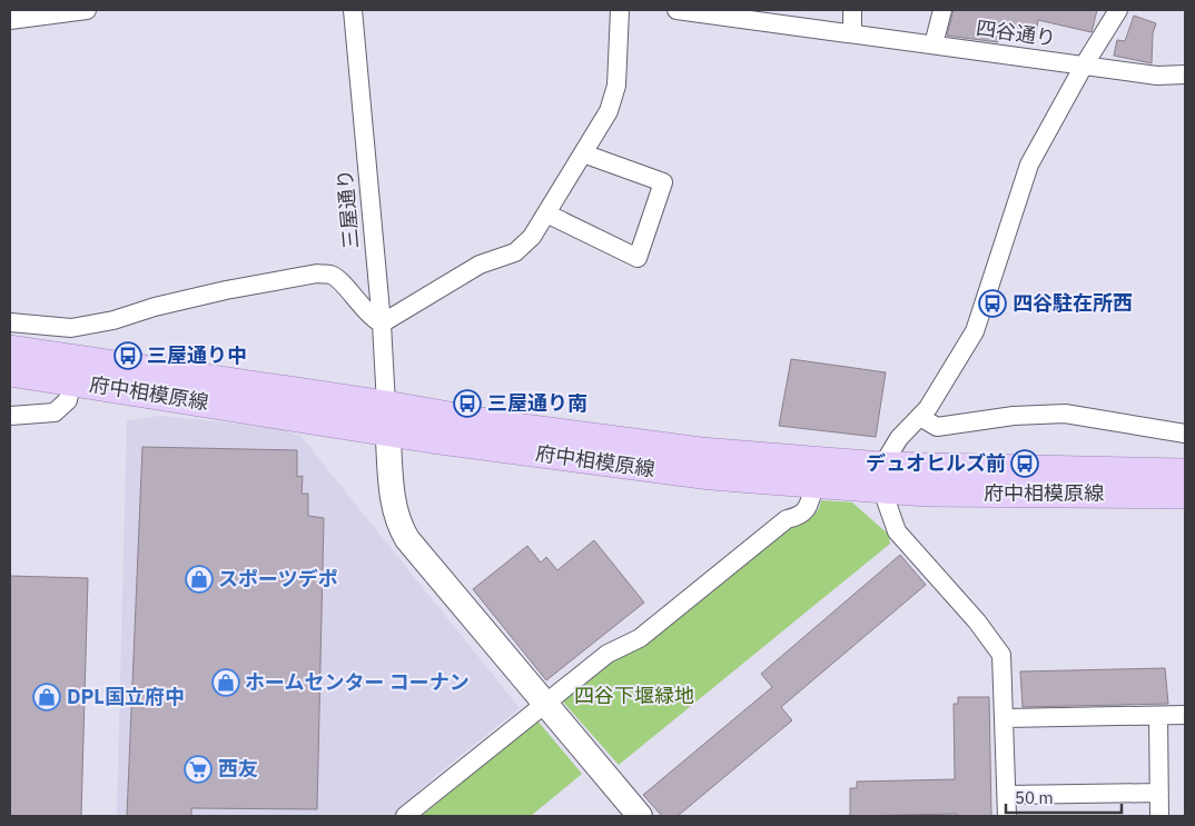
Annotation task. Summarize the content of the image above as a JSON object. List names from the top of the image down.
{
  "streets": {
    "main road": ["府中相模原線"],
    "street": ["四谷通り", "三屋通り"]
  },
  "crossings": [
    ["三屋通り", "府中相模原線"]
  ],
  "parks": ["四谷下堰緑地"],
  "places": {
    "bus stop": [
      "四谷駐在所西",
      "三屋通り中",
      "三屋通り南",
      "デュオヒルズ前"
    ],
    "shop": ["スポーツデポ", "ホームセンター コーナン", "DPL国立府中"],
    "supermarket": ["西友"]
  },
  "scale_bar": "50 m"
}
